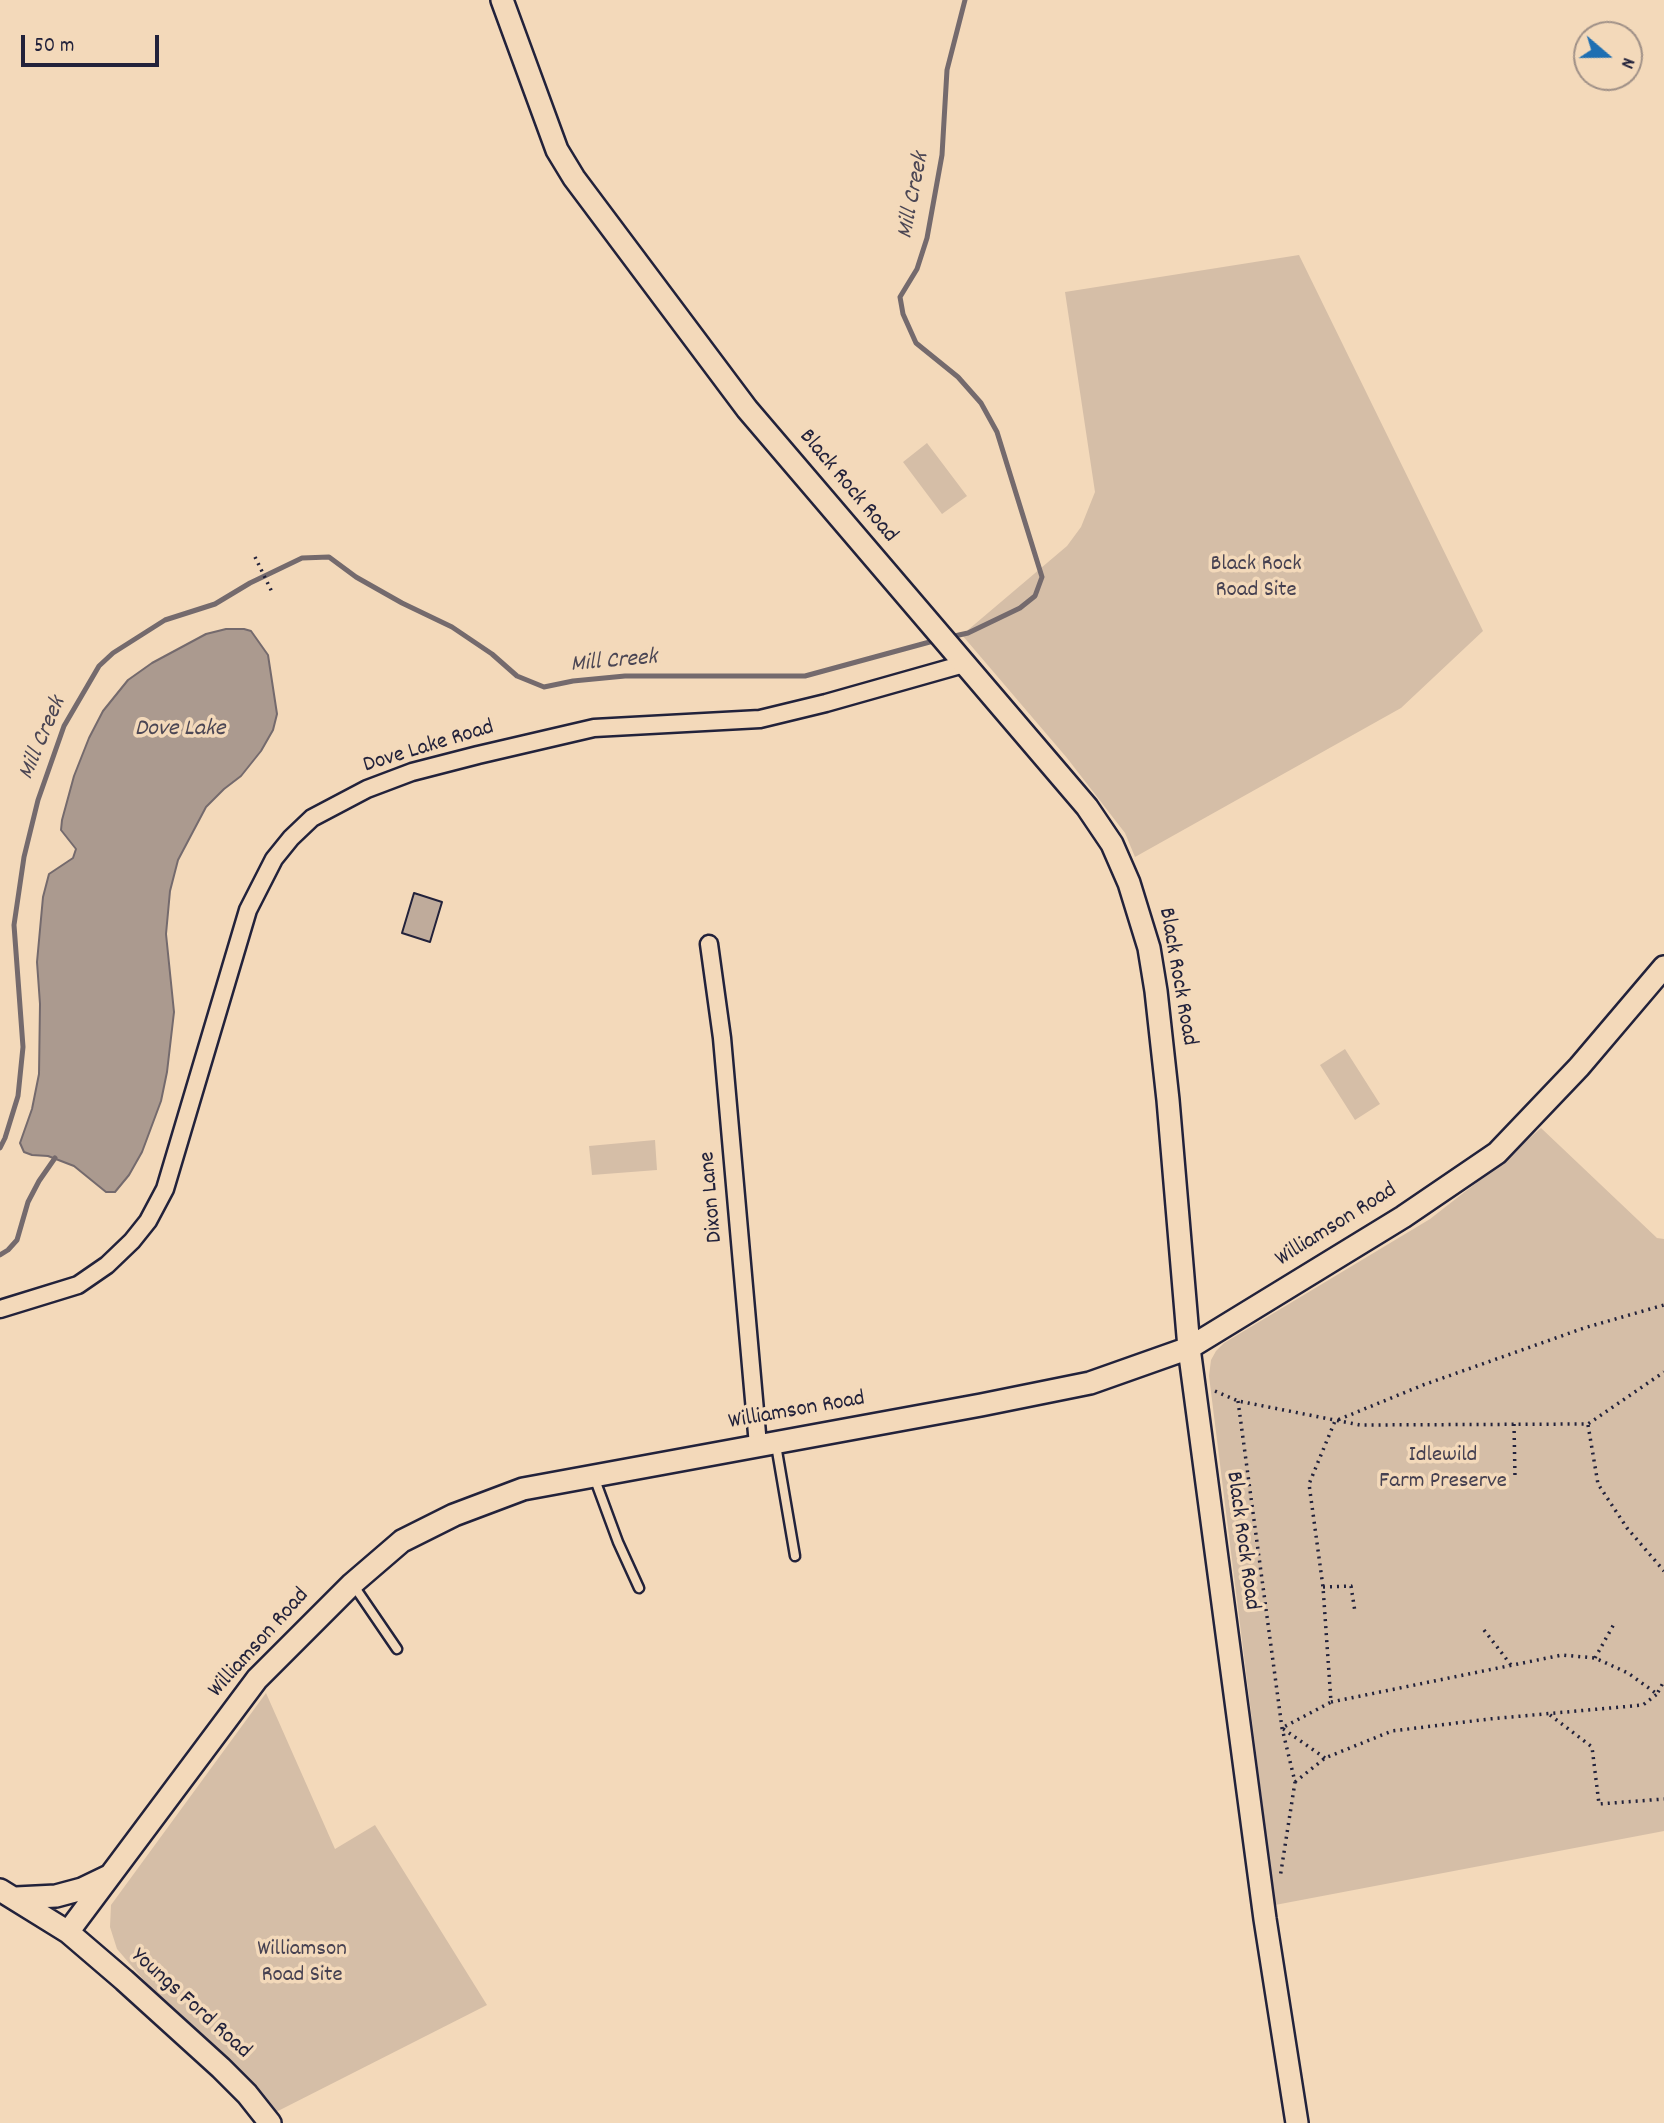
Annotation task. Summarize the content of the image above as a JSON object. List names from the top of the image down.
{
  "streets": {
    "street": [
      "Black Rock Road",
      "Dove Lake Road",
      "Dixon Lane",
      "Williamson Road",
      "Youngs Ford Road"
    ]
  },
  "crossings": [
    ["Black Rock Road", "Dove Lake Road"],
    ["Black Rock Road", "Williamson Road"],
    ["Dixon Lane", "Williamson Road"],
    ["Williamson Road", "Youngs Ford Road"]
  ],
  "water": ["Mill Creek", "Dove Lake"],
  "parks": ["Black Rock Road Site", "Idlewild Farm Preserve", "Williamson Road Site"],
  "scale_bar": "50 m",
  "north": "right"
}
